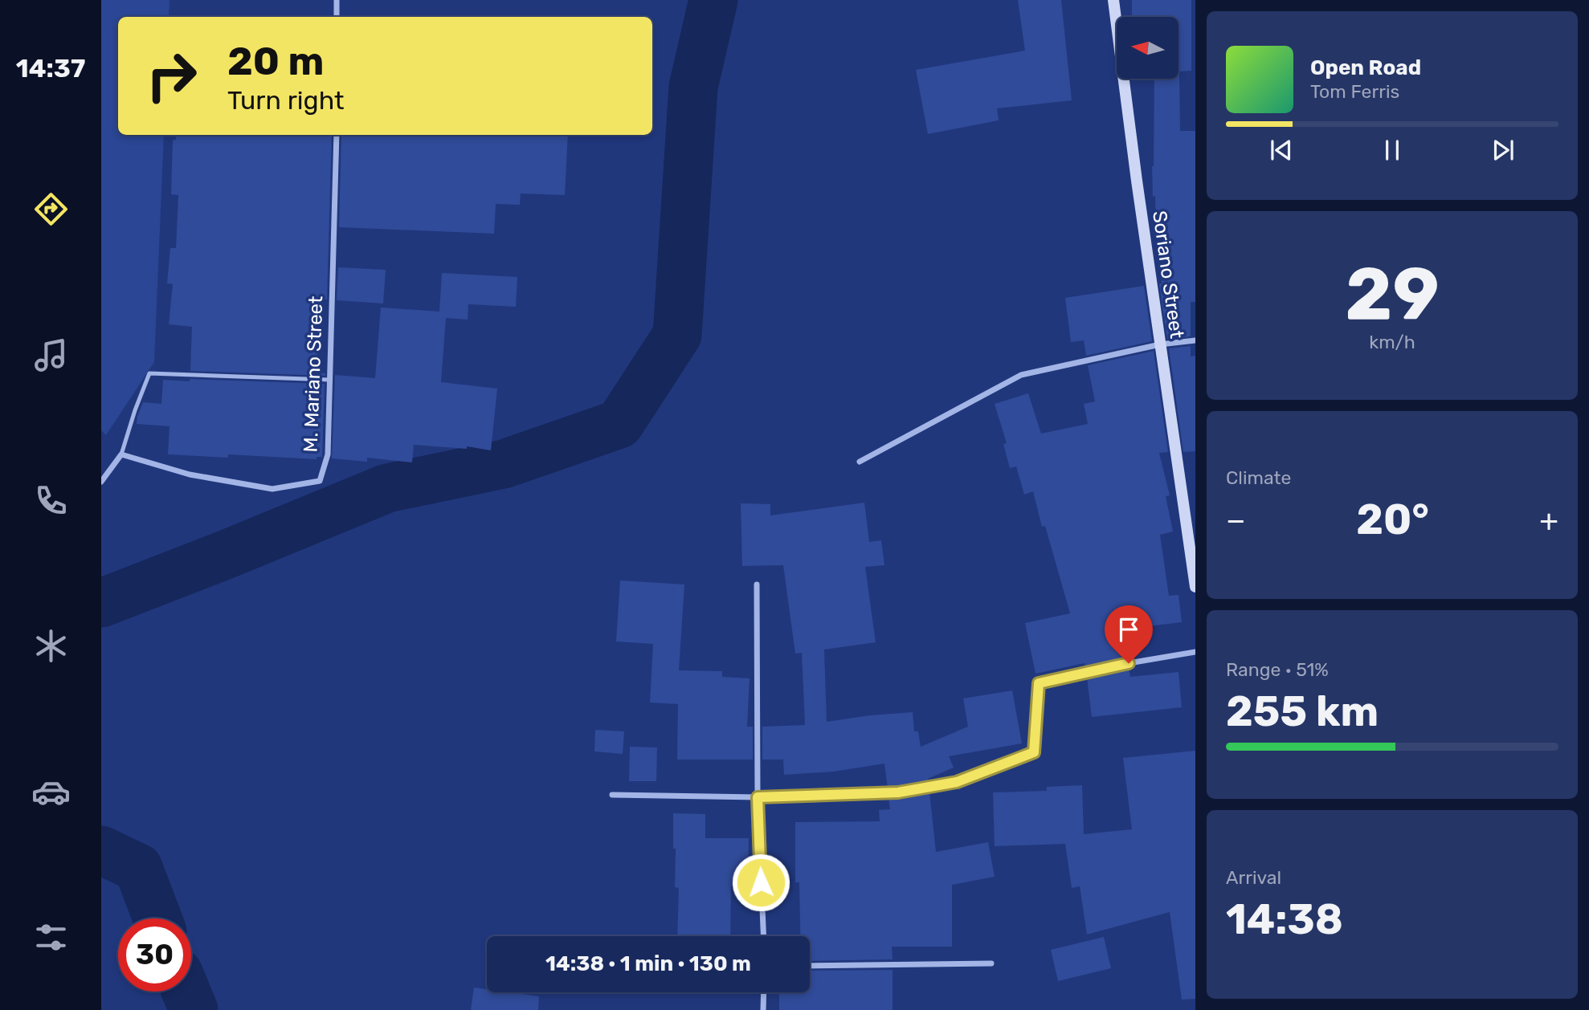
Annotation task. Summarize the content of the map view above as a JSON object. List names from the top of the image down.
{
  "streets": {
    "main road": ["Soriano Street"],
    "street": ["M. Mariano Street"]
  },
  "north": "left",
  "page": {
    "tabs": "14:37",
    "turn": ["20 m", "Turn right"],
    "song": ["Open Road", "Tom Ferris"],
    "tile": [
      ["29", "km/h"],
      "Climate",
      ["Range · 51%", "255 km"],
      ["Arrival", "14:38"]
    ],
    "heat": ["−", "20°", "+"],
    "limit": "30",
    "trip": "14:38 · 1 min · 130 m"
  }
}
